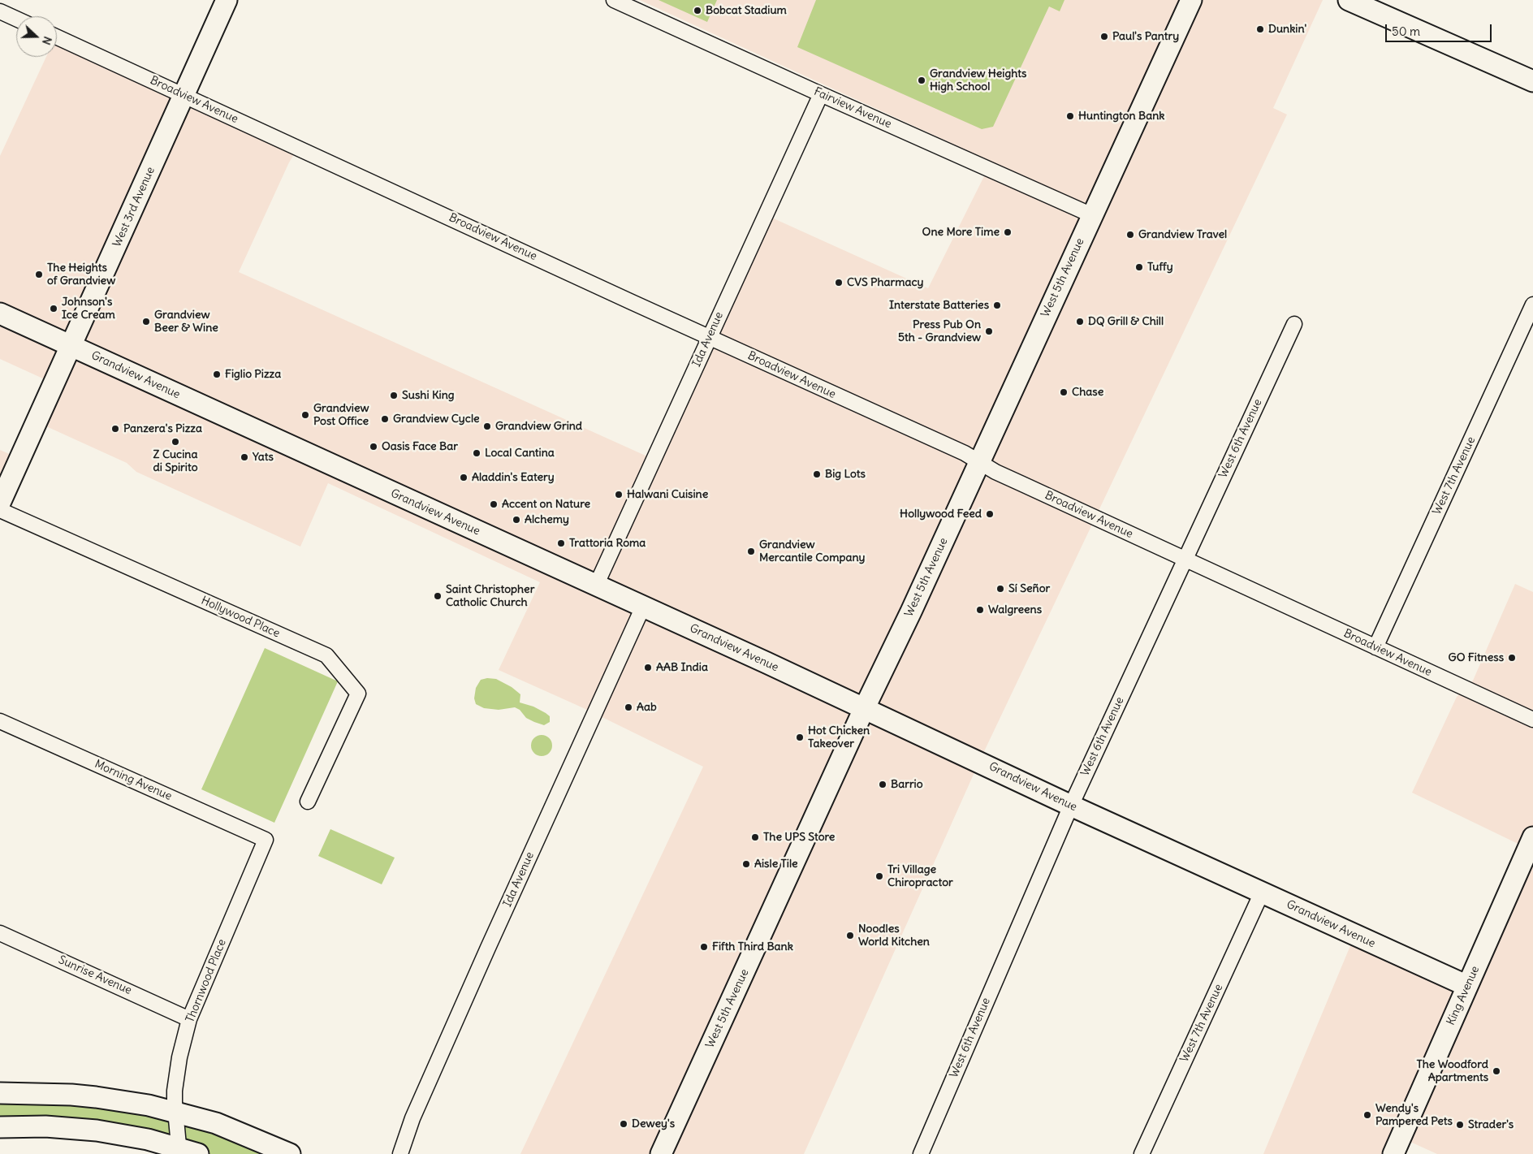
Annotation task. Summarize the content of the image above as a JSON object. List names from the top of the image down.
{
  "streets": {
    "main road": [
      "West 3rd Avenue",
      "West 5th Avenue",
      "Grandview Avenue",
      "King Avenue"
    ],
    "street": [
      "Broadview Avenue",
      "Fairview Avenue",
      "Ida Avenue",
      "West 6th Avenue",
      "West 7th Avenue",
      "Hollywood Place",
      "Morning Avenue",
      "Sunrise Avenue",
      "Thornwood Place"
    ]
  },
  "crossings": [
    ["Broadview Avenue", "West 3rd Avenue"],
    ["Broadview Avenue", "West 5th Avenue"],
    ["Broadview Avenue", "Ida Avenue"],
    ["Broadview Avenue", "West 6th Avenue"],
    ["Broadview Avenue", "West 7th Avenue"],
    ["Fairview Avenue", "West 5th Avenue"],
    ["Fairview Avenue", "Ida Avenue"],
    ["West 3rd Avenue", "Grandview Avenue"],
    ["West 5th Avenue", "Grandview Avenue"],
    ["Ida Avenue", "Grandview Avenue"],
    ["Grandview Avenue", "West 6th Avenue"],
    ["Grandview Avenue", "West 7th Avenue"],
    ["Grandview Avenue", "King Avenue"],
    ["Morning Avenue", "Thornwood Place"],
    ["Sunrise Avenue", "Thornwood Place"]
  ],
  "places": [
    "Bobcat Stadium",
    "Dunkin'",
    "Paul's Pantry",
    "Grandview Heights High School",
    "Huntington Bank",
    "One More Time",
    "Grandview Travel",
    "Tuffy",
    "The Heights of Grandview",
    "CVS Pharmacy",
    "Interstate Batteries",
    "Johnson's Ice Cream",
    "Grandview Beer & Wine",
    "DQ Grill & Chill",
    "Press Pub On 5th - Grandview",
    "Figlio Pizza",
    "Chase",
    "Sushi King",
    "Grandview Post Office",
    "Grandview Cycle",
    "Grandview Grind",
    "Panzera's Pizza",
    "Z Cucina di Spirito",
    "Oasis Face Bar",
    "Local Cantina",
    "Yats",
    "Big Lots",
    "Aladdin's Eatery",
    "Halwani Cuisine",
    "Accent on Nature",
    "Hollywood Feed",
    "Alchemy",
    "Trattoria Roma",
    "Grandview Mercantile Company",
    "Sí Señor",
    "Saint Christopher Catholic Church",
    "Walgreens",
    "GO Fitness",
    "AAB India",
    "Aab",
    "Hot Chicken Takeover",
    "Barrio",
    "The UPS Store",
    "Aisle Tile",
    "Tri Village Chiropractor",
    "Noodles World Kitchen",
    "Fifth Third Bank",
    "The Woodford Apartments",
    "Wendy's Pampered Pets",
    "Dewey's",
    "Strader's"
  ],
  "scale_bar": "50 m",
  "north": "right"
}
